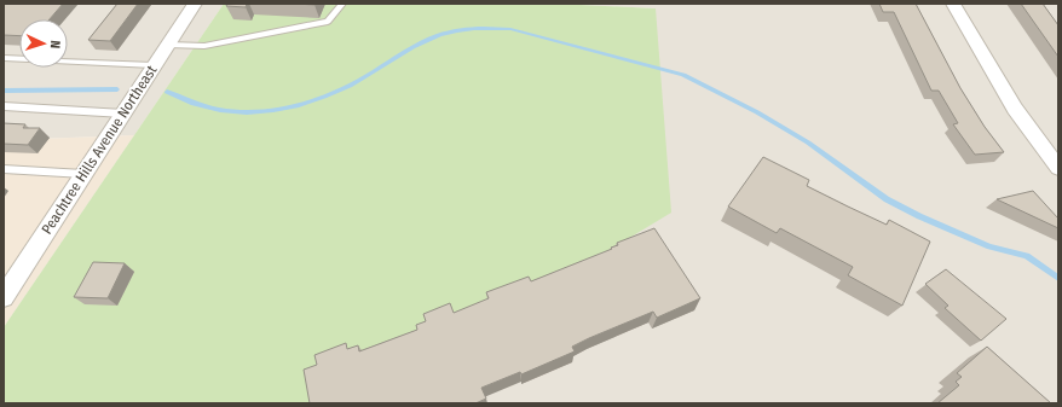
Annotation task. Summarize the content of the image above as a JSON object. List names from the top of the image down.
{
  "streets": {
    "street": ["Peachtree Hills Avenue Northeast"]
  },
  "north": "right"
}
